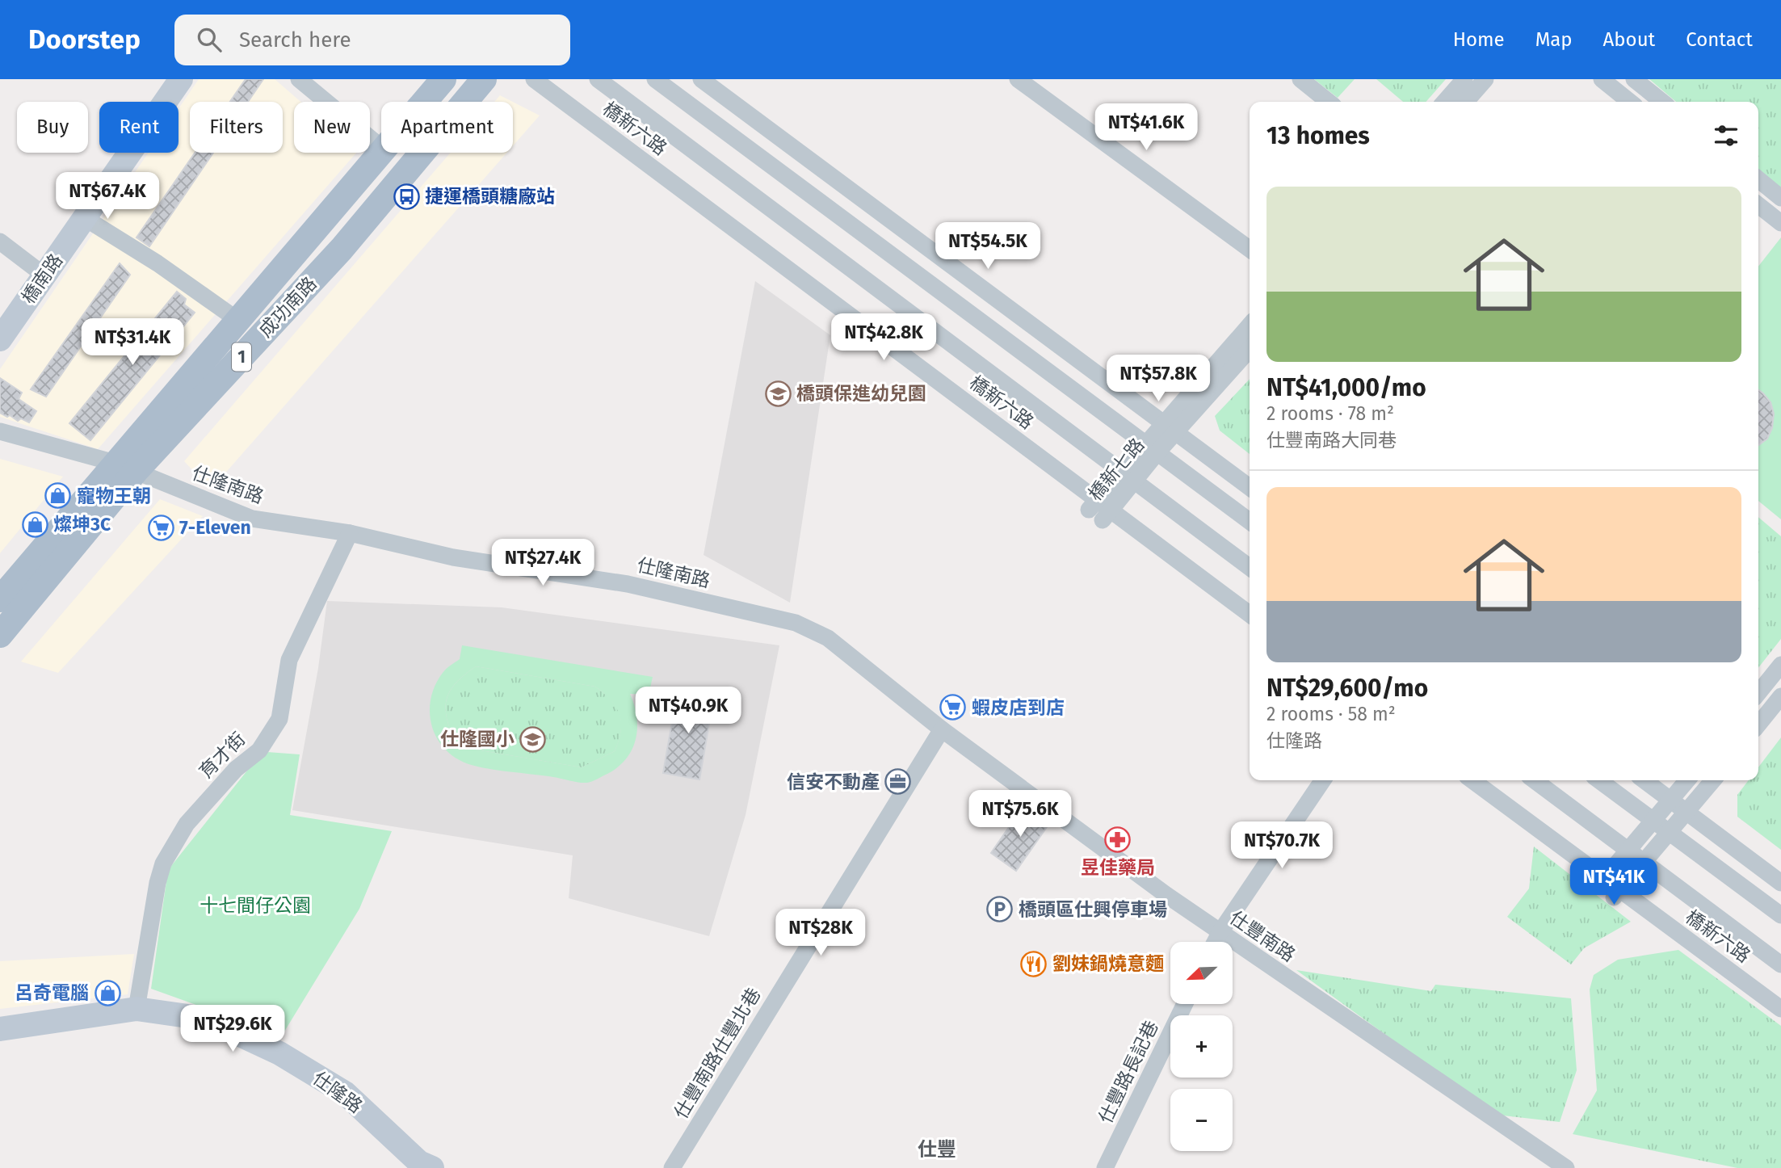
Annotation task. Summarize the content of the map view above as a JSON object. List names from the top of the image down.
{
  "streets": {
    "main road": ["成功南路", "1"],
    "street": [
      "橋新六路",
      "橋南路",
      "橋新七路",
      "仕隆南路",
      "育才街",
      "仕豐南路",
      "仕豐南路仕豐北巷",
      "仕豐路長記巷",
      "仕隆路"
    ]
  },
  "crossings": [
    ["橋新六路", "橋新七路"],
    ["成功南路", "仕隆南路"],
    ["仕隆南路", "育才街"],
    ["仕隆南路", "仕豐南路"],
    ["仕隆南路", "仕豐南路仕豐北巷"],
    ["育才街", "仕隆路"],
    ["仕豐南路", "仕豐南路仕豐北巷"]
  ],
  "districts": ["仕豐"],
  "parks": ["十七間仔公園"],
  "places": {
    "bus stop": ["捷運橋頭糖廠站"],
    "school or university": ["橋頭保進幼兒園", "仕隆國小"],
    "shop": ["寵物王朝", "燦坤3C", "呂奇電腦"],
    "supermarket": ["7-Eleven", "蝦皮店到店"],
    "office": ["信安不動產"],
    "pharmacy": ["昱佳藥局"],
    "parking": ["橋頭區仕興停車場"],
    "restaurant": ["劉妹鍋燒意麵"]
  },
  "north": "bottom left",
  "page": {
    "header": "Doorstep",
    "search": "Search here",
    "nav": [
      "Home",
      "Map",
      "About",
      "Contact"
    ],
    "chip": [
      "Buy",
      "Rent",
      "Filters",
      "New",
      "Apartment"
    ],
    "heading": "13 homes",
    "price": [
      "NT$41.6K",
      "NT$67.4K",
      "NT$54.5K",
      "NT$42.8K",
      "NT$31.4K",
      "NT$57.8K",
      "NT$27.4K",
      "NT$40.9K",
      "NT$75.6K",
      "NT$70.7K",
      "NT$41K",
      "NT$28K",
      "NT$29.6K"
    ],
    "list": [
      {
        "name": "NT$41,000/mo",
        "note": "2 rooms · 78 m² · 仕豐南路大同巷"
      },
      {
        "name": "NT$29,600/mo",
        "note": "2 rooms · 58 m² · 仕隆路"
      }
    ],
    "map_buttons": ["+", "−"]
  }
}
